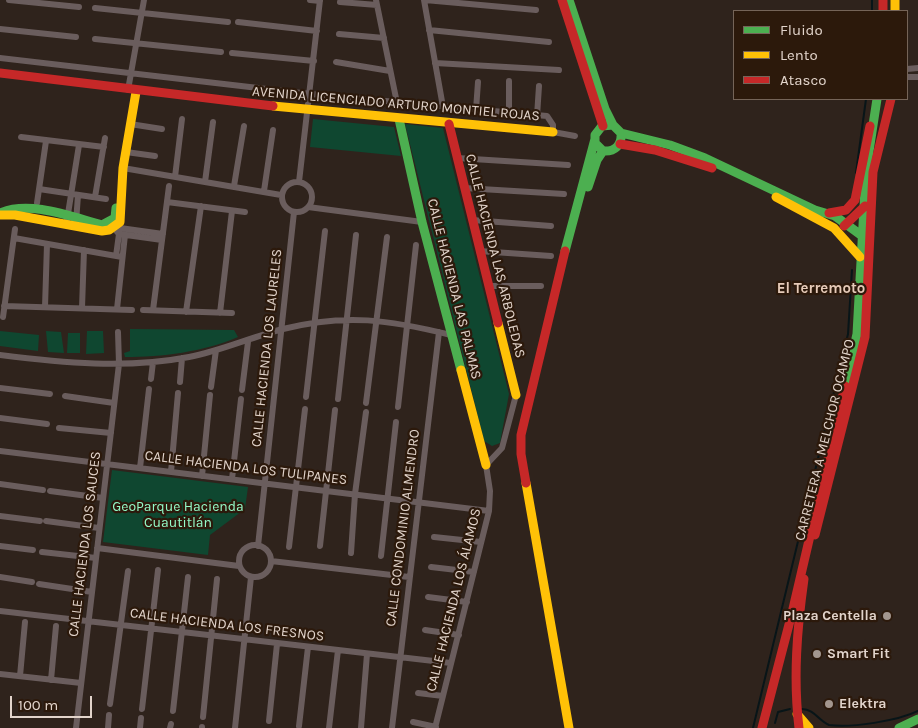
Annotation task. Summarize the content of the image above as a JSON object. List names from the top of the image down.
{
  "streets": {
    "main road": [
      "AVENIDA LICENCIADO ARTURO MONTIEL ROJAS",
      "CALLE HACIENDA LAS ARBOLEDAS",
      "CALLE HACIENDA LAS PALMAS",
      "CARRETERA A MELCHOR OCAMPO"
    ],
    "street": [
      "CALLE HACIENDA LOS LAURELES",
      "CALLE HACIENDA LOS TULIPANES",
      "CALLE CONDOMINIO ALMENDRO",
      "CALLE HACIENDA LOS SAUCES",
      "CALLE HACIENDA LOS ÁLAMOS",
      "CALLE HACIENDA LOS FRESNOS"
    ]
  },
  "crossings": [
    ["AVENIDA LICENCIADO ARTURO MONTIEL ROJAS", "CALLE HACIENDA LAS ARBOLEDAS"],
    ["AVENIDA LICENCIADO ARTURO MONTIEL ROJAS", "CALLE HACIENDA LAS PALMAS"],
    ["CALLE HACIENDA LAS PALMAS", "CALLE HACIENDA LOS ÁLAMOS"],
    ["CALLE HACIENDA LOS LAURELES", "CALLE HACIENDA LOS TULIPANES"],
    ["CALLE HACIENDA LOS TULIPANES", "CALLE CONDOMINIO ALMENDRO"],
    ["CALLE HACIENDA LOS TULIPANES", "CALLE HACIENDA LOS SAUCES"],
    ["CALLE HACIENDA LOS TULIPANES", "CALLE HACIENDA LOS ÁLAMOS"],
    ["CALLE CONDOMINIO ALMENDRO", "CALLE HACIENDA LOS FRESNOS"],
    ["CALLE HACIENDA LOS SAUCES", "CALLE HACIENDA LOS FRESNOS"],
    ["CALLE HACIENDA LOS ÁLAMOS", "CALLE HACIENDA LOS FRESNOS"]
  ],
  "districts": ["El Terremoto"],
  "parks": ["GeoParque Hacienda Cuautitlán"],
  "places": ["Plaza Centella", "Smart Fit", "Elektra"],
  "legend": ["Fluido", "Lento", "Atasco"],
  "scale_bar": "100 m"
}
